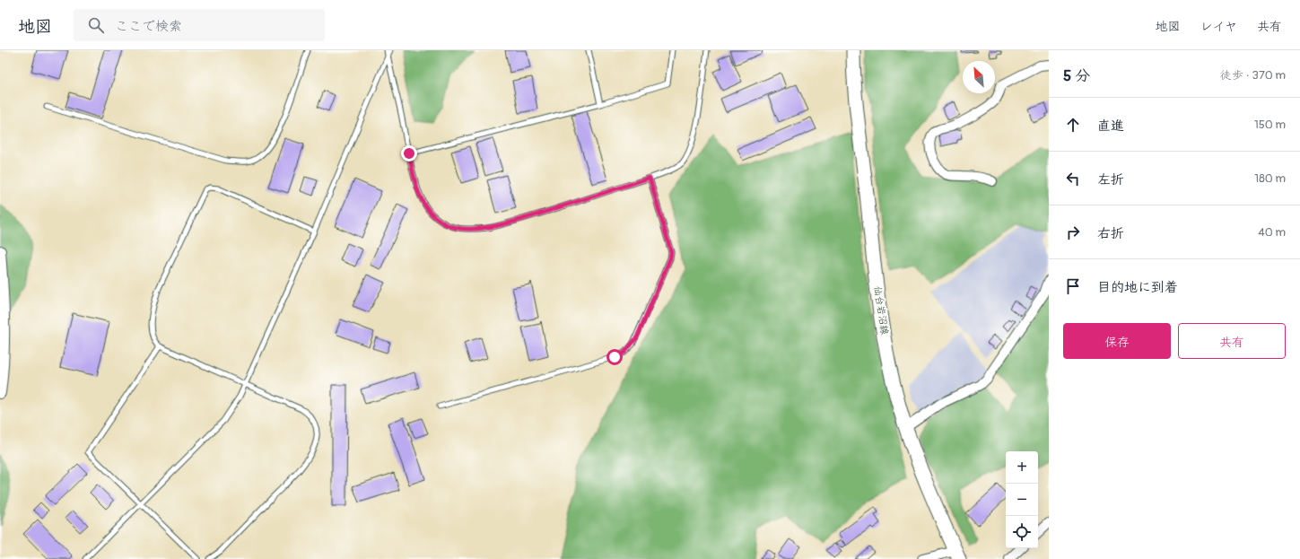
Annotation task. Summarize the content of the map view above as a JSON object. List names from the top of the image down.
{
  "streets": {
    "main road": ["仙台岩沼線"]
  },
  "north": "top left",
  "page": {
    "header": "地図",
    "search": "ここで検索",
    "nav": ["地図", "レイヤ", "共有"],
    "heading": ["5 分", "徒歩 · 370 m"],
    "list": [
      ["直進", "150 m"],
      ["左折", "180 m"],
      ["右折", "40 m"],
      "目的地に到着"
    ],
    "buttons": ["保存", "共有"],
    "map_buttons": ["+", "−"]
  }
}
